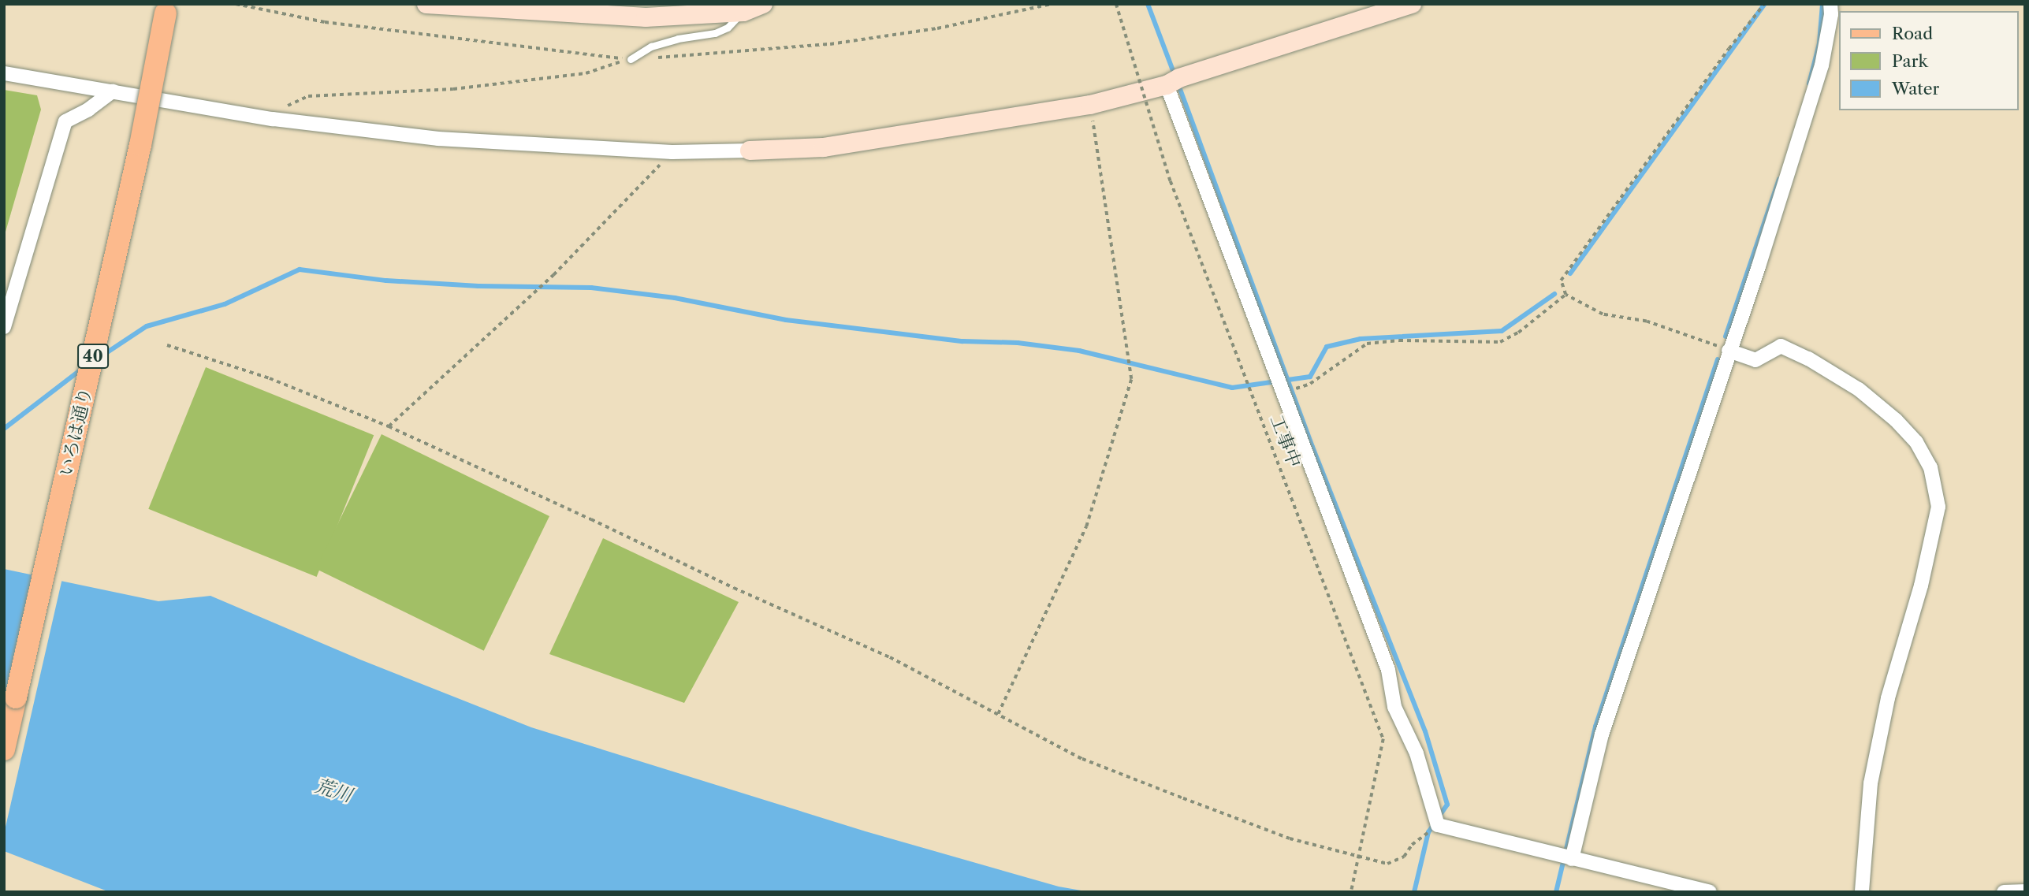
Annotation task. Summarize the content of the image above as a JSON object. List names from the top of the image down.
{
  "streets": {
    "main road": ["40", "いろは通り"],
    "path": ["工事中"]
  },
  "water": ["荒川"],
  "legend": ["Road", "Park", "Water"]
}
